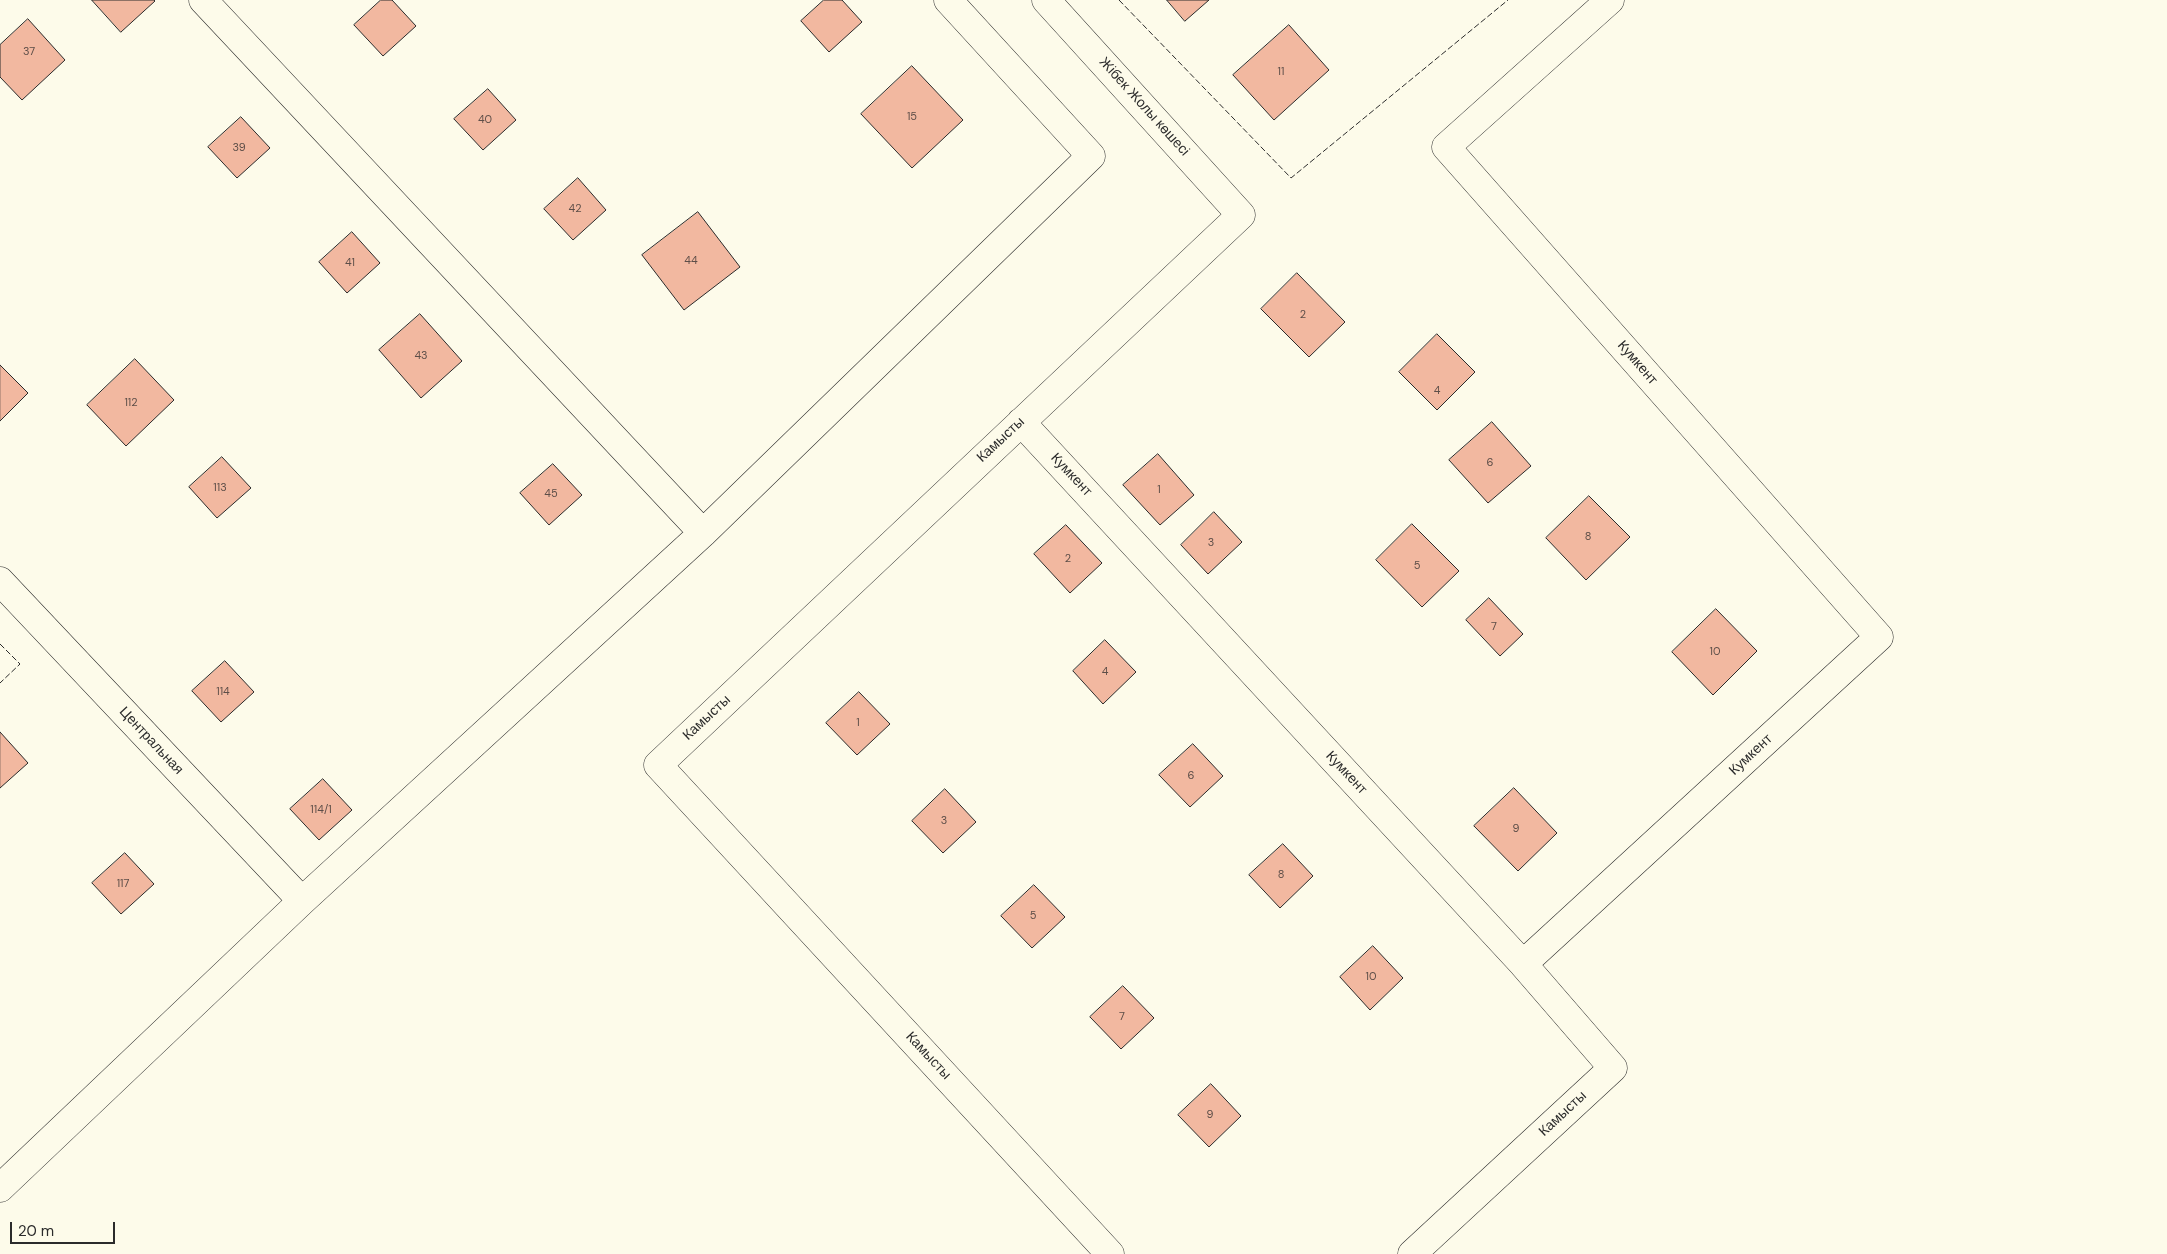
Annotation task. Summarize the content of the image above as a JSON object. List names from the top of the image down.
{
  "streets": {
    "street": [
      "Жібек Жолы көшесі",
      "Кумкент",
      "Камысты",
      "Центральная"
    ]
  },
  "crossings": [
    ["Жібек Жолы көшесі", "Камысты"],
    ["Кумкент", "Камысты"]
  ],
  "house_numbers": [
    "37",
    "11",
    "15",
    "40",
    "39",
    "42",
    "44",
    "41",
    "2",
    "43",
    "4",
    "112",
    "6",
    "113",
    "1",
    "45",
    "8",
    "3",
    "2",
    "5",
    "7",
    "10",
    "4",
    "114",
    "1",
    "6",
    "114/1",
    "3",
    "9",
    "8",
    "117",
    "5",
    "10",
    "7",
    "9"
  ],
  "scale_bar": "20 m"
}
